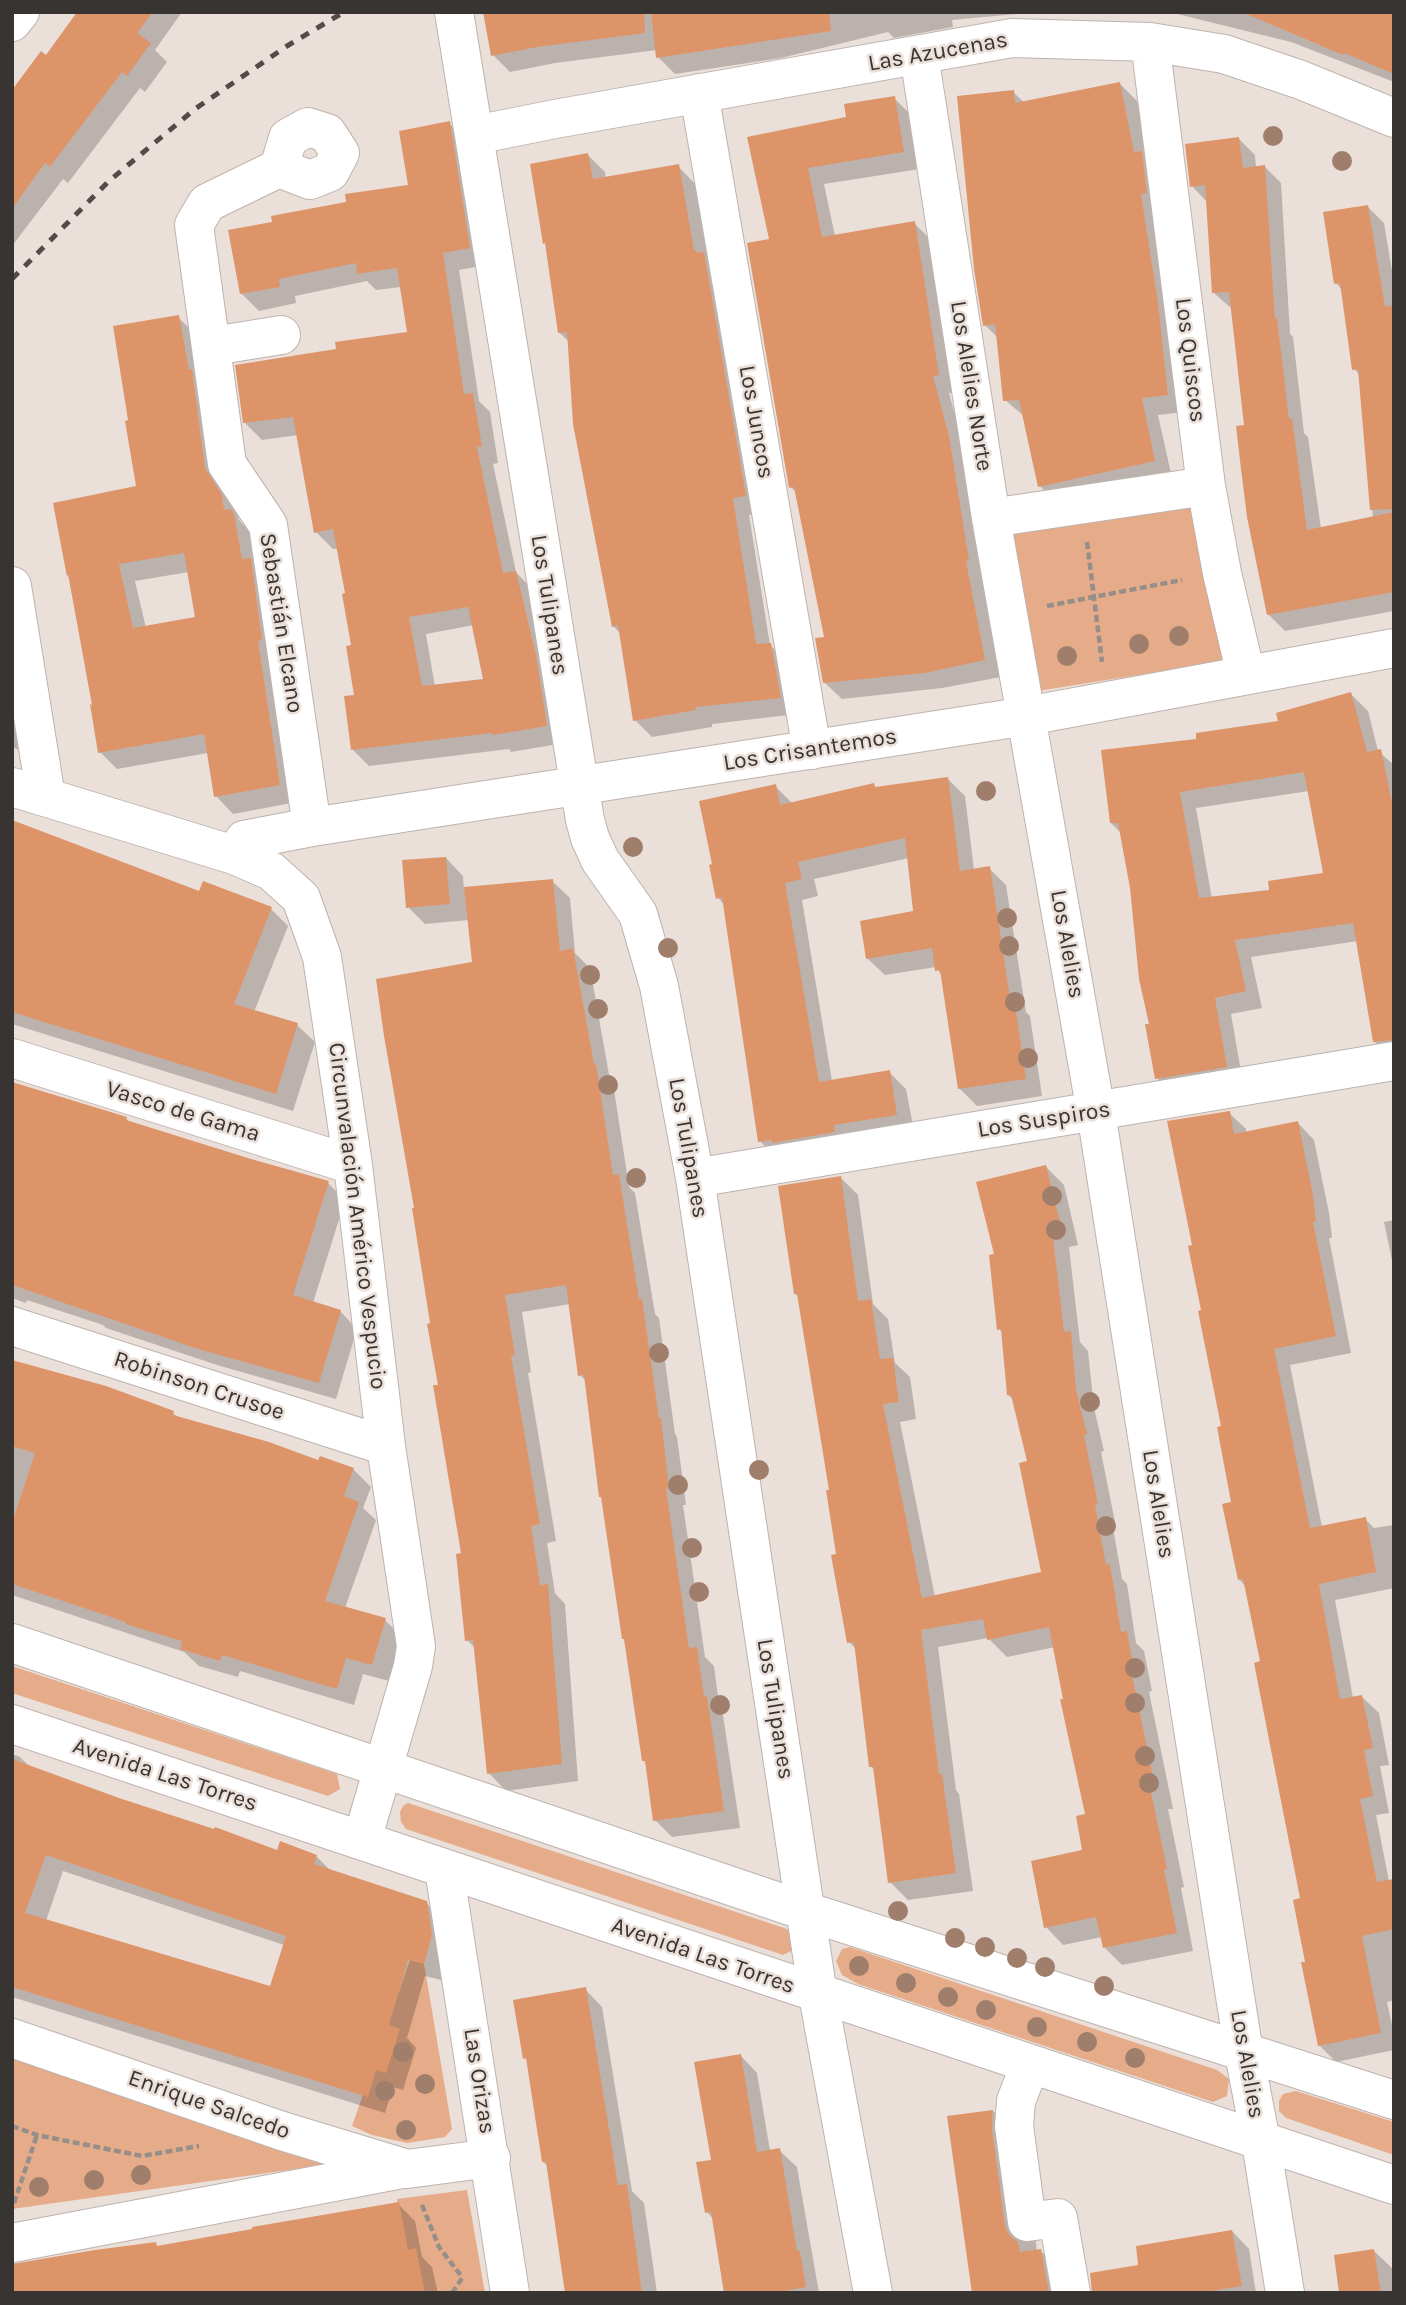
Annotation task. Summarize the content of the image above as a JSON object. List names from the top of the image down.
{
  "streets": {
    "street": [
      "Las Azucenas",
      "Los Quiscos",
      "Los Alelies Norte",
      "Los Juncos",
      "Los Tulipanes",
      "Sebastián Elcano",
      "Los Crisantemos",
      "Los Alelies",
      "Vasco de Gama",
      "Los Suspiros",
      "Circunvalación Américo Vespucio",
      "Robinson Crusoe",
      "Avenida Las Torres",
      "Las Orizas",
      "Enrique Salcedo"
    ]
  },
  "crossings": [
    ["Las Azucenas", "Los Quiscos"],
    ["Las Azucenas", "Los Alelies Norte"],
    ["Las Azucenas", "Los Juncos"],
    ["Las Azucenas", "Los Tulipanes"],
    ["Los Quiscos", "Los Crisantemos"],
    ["Los Alelies Norte", "Los Crisantemos"],
    ["Los Alelies Norte", "Los Alelies"],
    ["Los Juncos", "Los Crisantemos"],
    ["Los Tulipanes", "Los Crisantemos"],
    ["Los Tulipanes", "Los Suspiros"],
    ["Los Tulipanes", "Avenida Las Torres"],
    ["Sebastián Elcano", "Los Crisantemos"],
    ["Los Crisantemos", "Los Alelies"],
    ["Los Crisantemos", "Circunvalación Américo Vespucio"],
    ["Los Alelies", "Los Suspiros"],
    ["Los Alelies", "Avenida Las Torres"],
    ["Vasco de Gama", "Circunvalación Américo Vespucio"],
    ["Circunvalación Américo Vespucio", "Robinson Crusoe"],
    ["Circunvalación Américo Vespucio", "Avenida Las Torres"],
    ["Avenida Las Torres", "Las Orizas"],
    ["Las Orizas", "Enrique Salcedo"]
  ]
}
